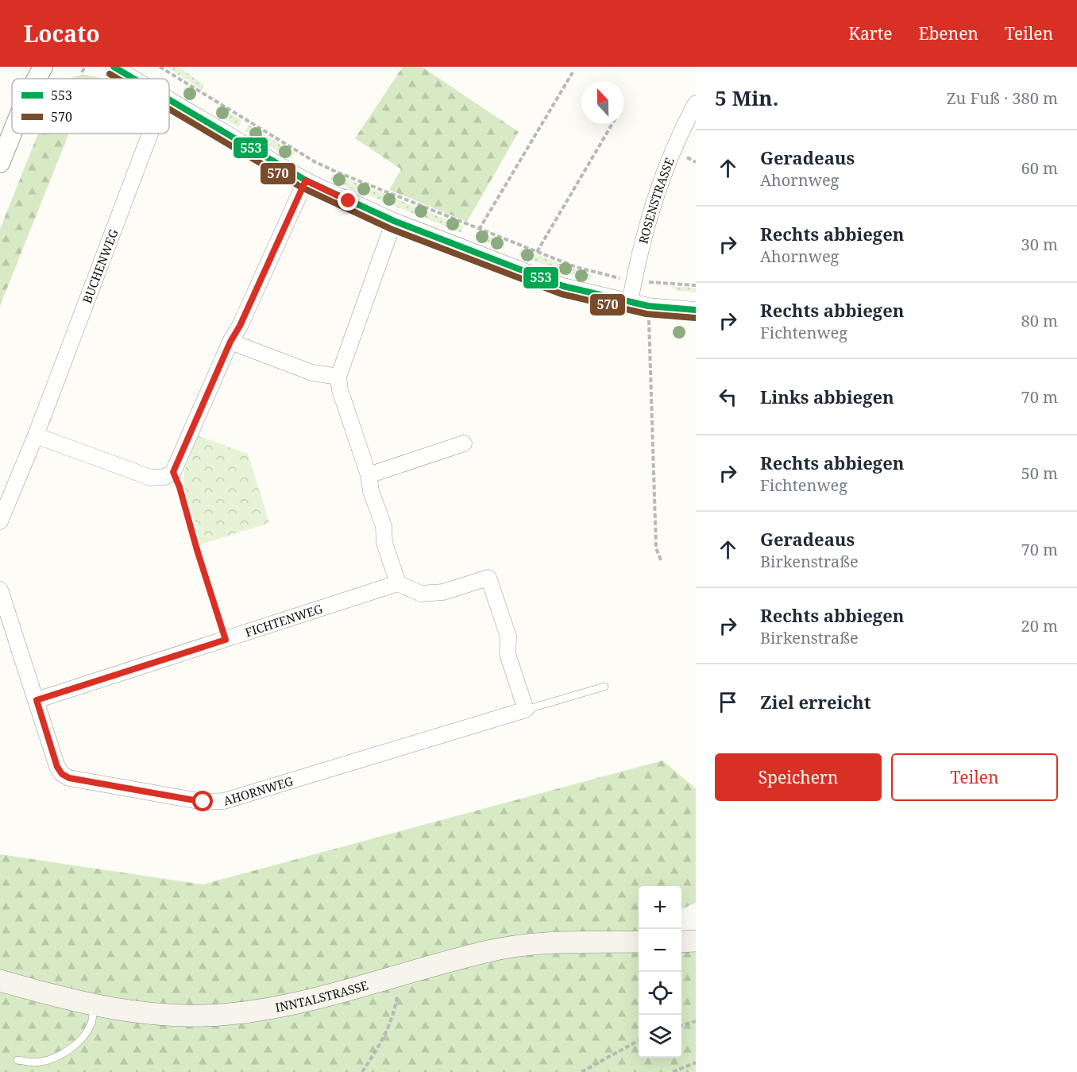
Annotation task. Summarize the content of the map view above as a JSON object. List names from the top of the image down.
{
  "streets": {
    "main road": ["INNTALSTRASSE"],
    "street": [
      "ROSENSTRASSE",
      "BUCHENWEG",
      "FICHTENWEG",
      "AHORNWEG"
    ]
  },
  "crossings": [
    ["FICHTENWEG", "AHORNWEG"]
  ],
  "lines": ["transit line 553", "transit line 570"],
  "legend": ["553", "570"],
  "north": "top",
  "page": {
    "header": "Locato",
    "nav": ["Karte", "Ebenen", "Teilen"],
    "heading": ["5 Min.", "Zu Fuß · 380 m"],
    "list": [
      ["Geradeaus", "Ahornweg", "60 m"],
      ["Rechts abbiegen", "Ahornweg", "30 m"],
      ["Rechts abbiegen", "Fichtenweg", "80 m"],
      ["Links abbiegen", "70 m"],
      ["Rechts abbiegen", "Fichtenweg", "50 m"],
      ["Geradeaus", "Birkenstraße", "70 m"],
      ["Rechts abbiegen", "Birkenstraße", "20 m"],
      "Ziel erreicht"
    ],
    "buttons": ["Speichern", "Teilen"],
    "map_buttons": ["+", "−"]
  }
}
